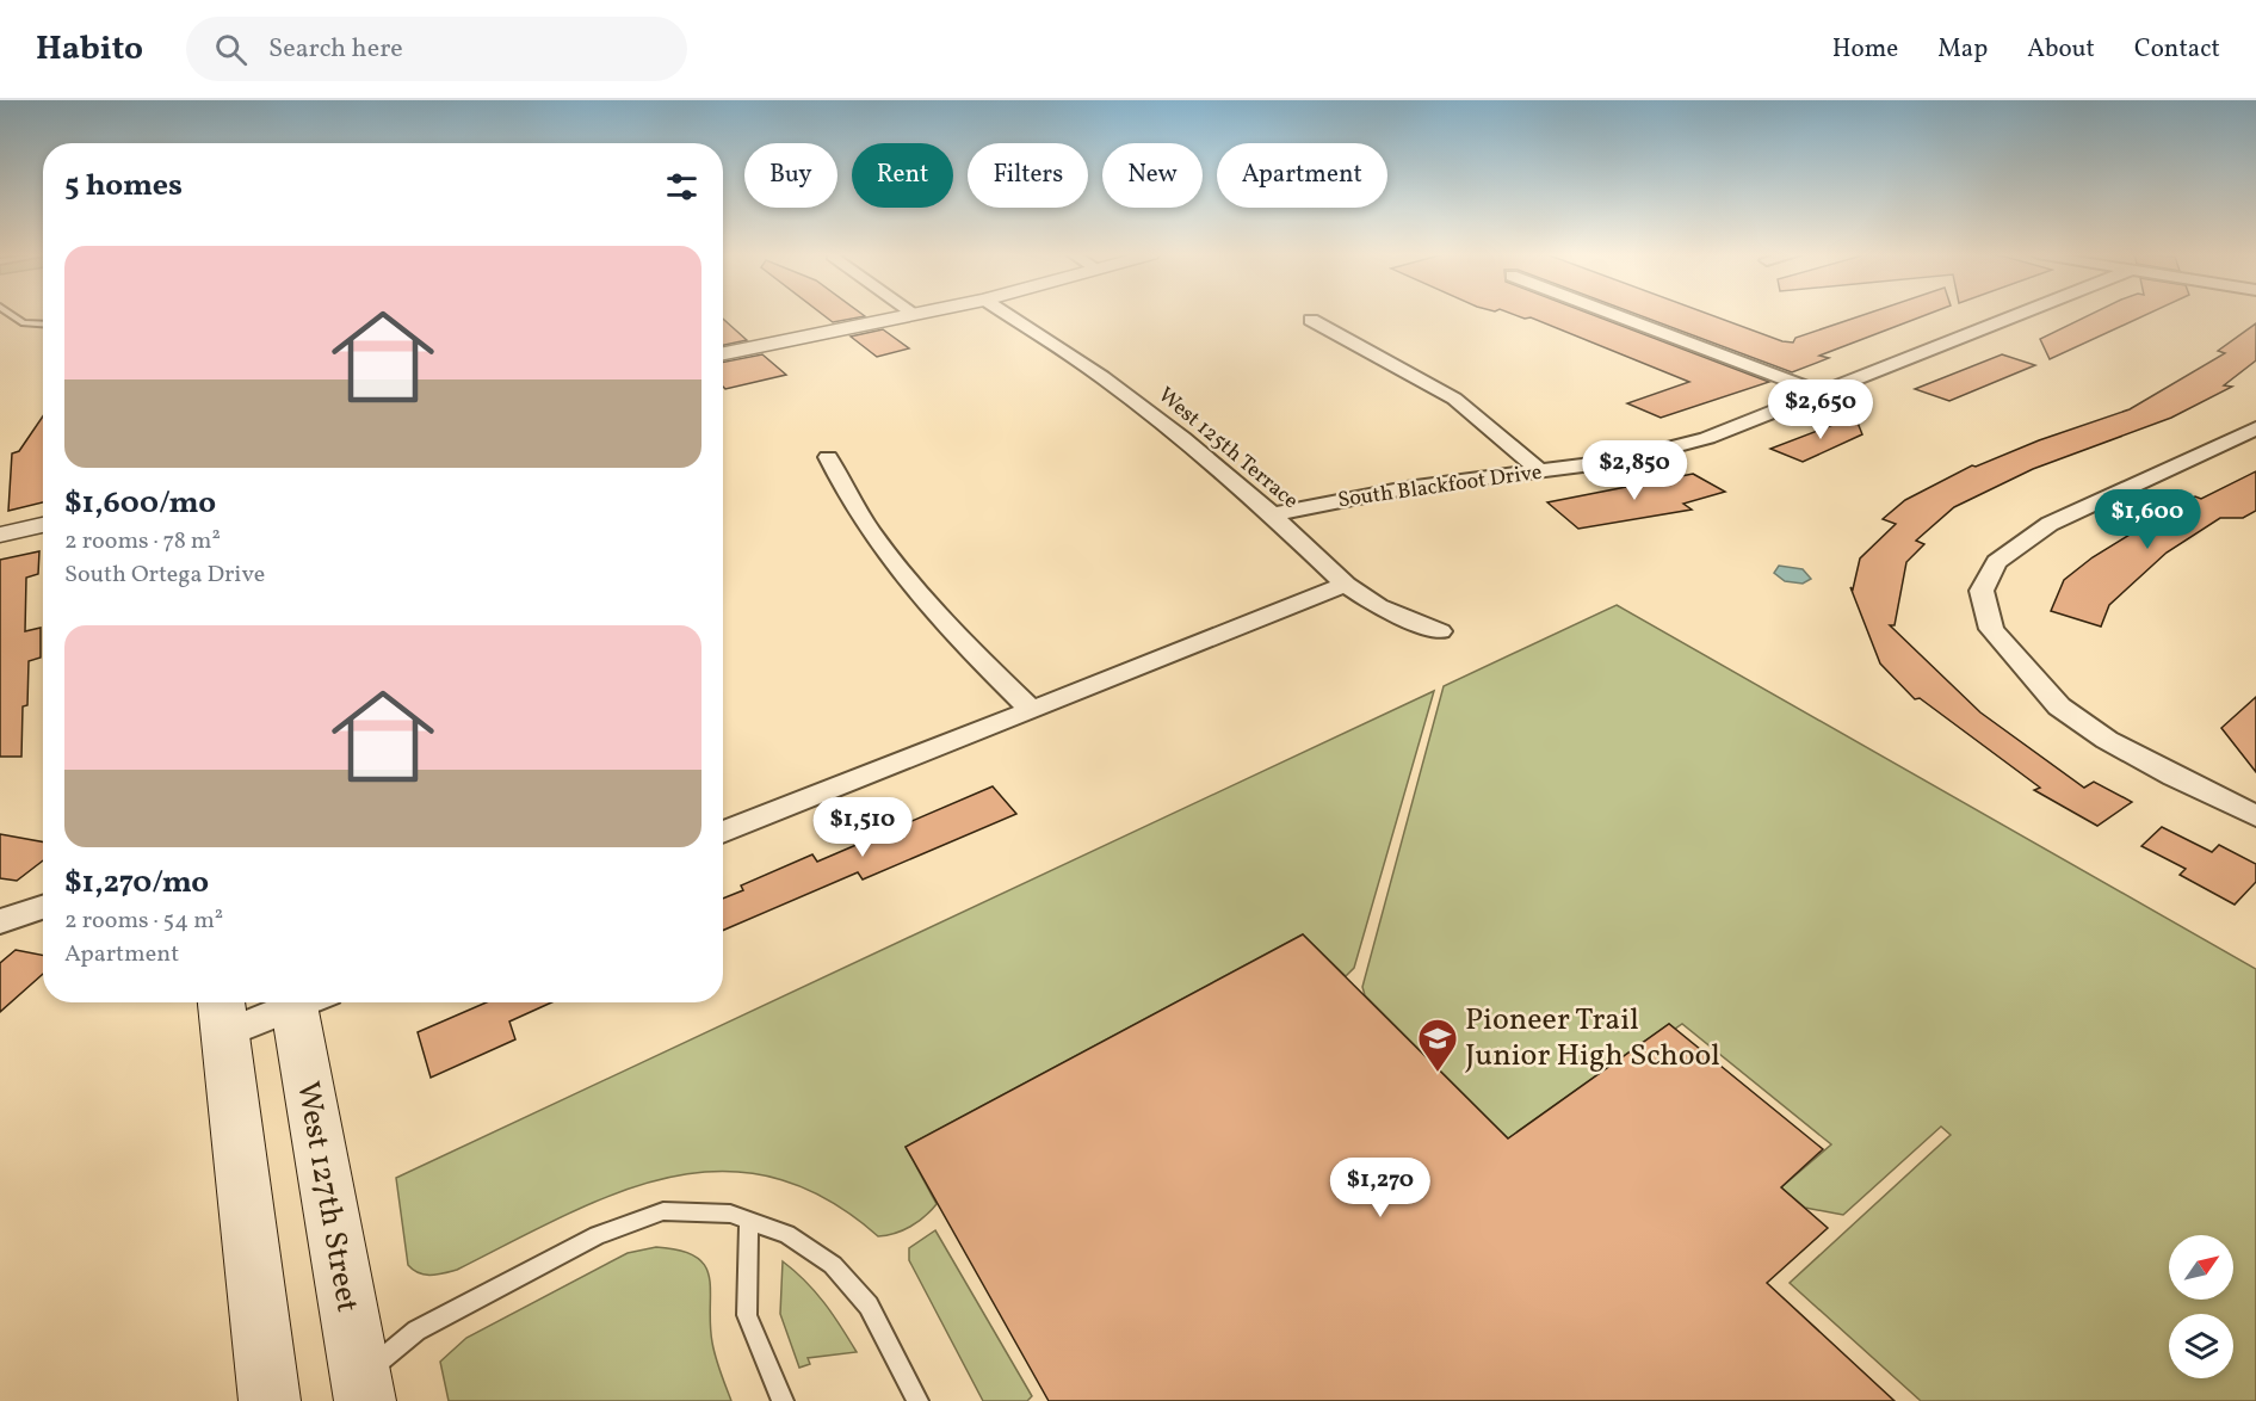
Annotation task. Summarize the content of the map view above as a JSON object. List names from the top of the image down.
{
  "streets": {
    "main road": ["West 127th Street"],
    "street": ["West 125th Terrace", "South Blackfoot Drive"]
  },
  "crossings": [
    ["West 125th Terrace", "South Blackfoot Drive"]
  ],
  "places": {
    "school or university": ["Pioneer Trail Junior High School"]
  },
  "north": "top right",
  "page": {
    "header": "Habito",
    "search": "Search here",
    "nav": [
      "Home",
      "Map",
      "About",
      "Contact"
    ],
    "chip": [
      "Buy",
      "Rent",
      "Filters",
      "New",
      "Apartment"
    ],
    "heading": "5 homes",
    "list": [
      {
        "name": "$1,600/mo",
        "note": "2 rooms · 78 m² · South Ortega Drive"
      },
      {
        "name": "$1,270/mo",
        "note": "2 rooms · 54 m² · Apartment"
      }
    ],
    "price": [
      "$2,650",
      "$2,850",
      "$1,600",
      "$1,510",
      "$1,270"
    ]
  }
}
